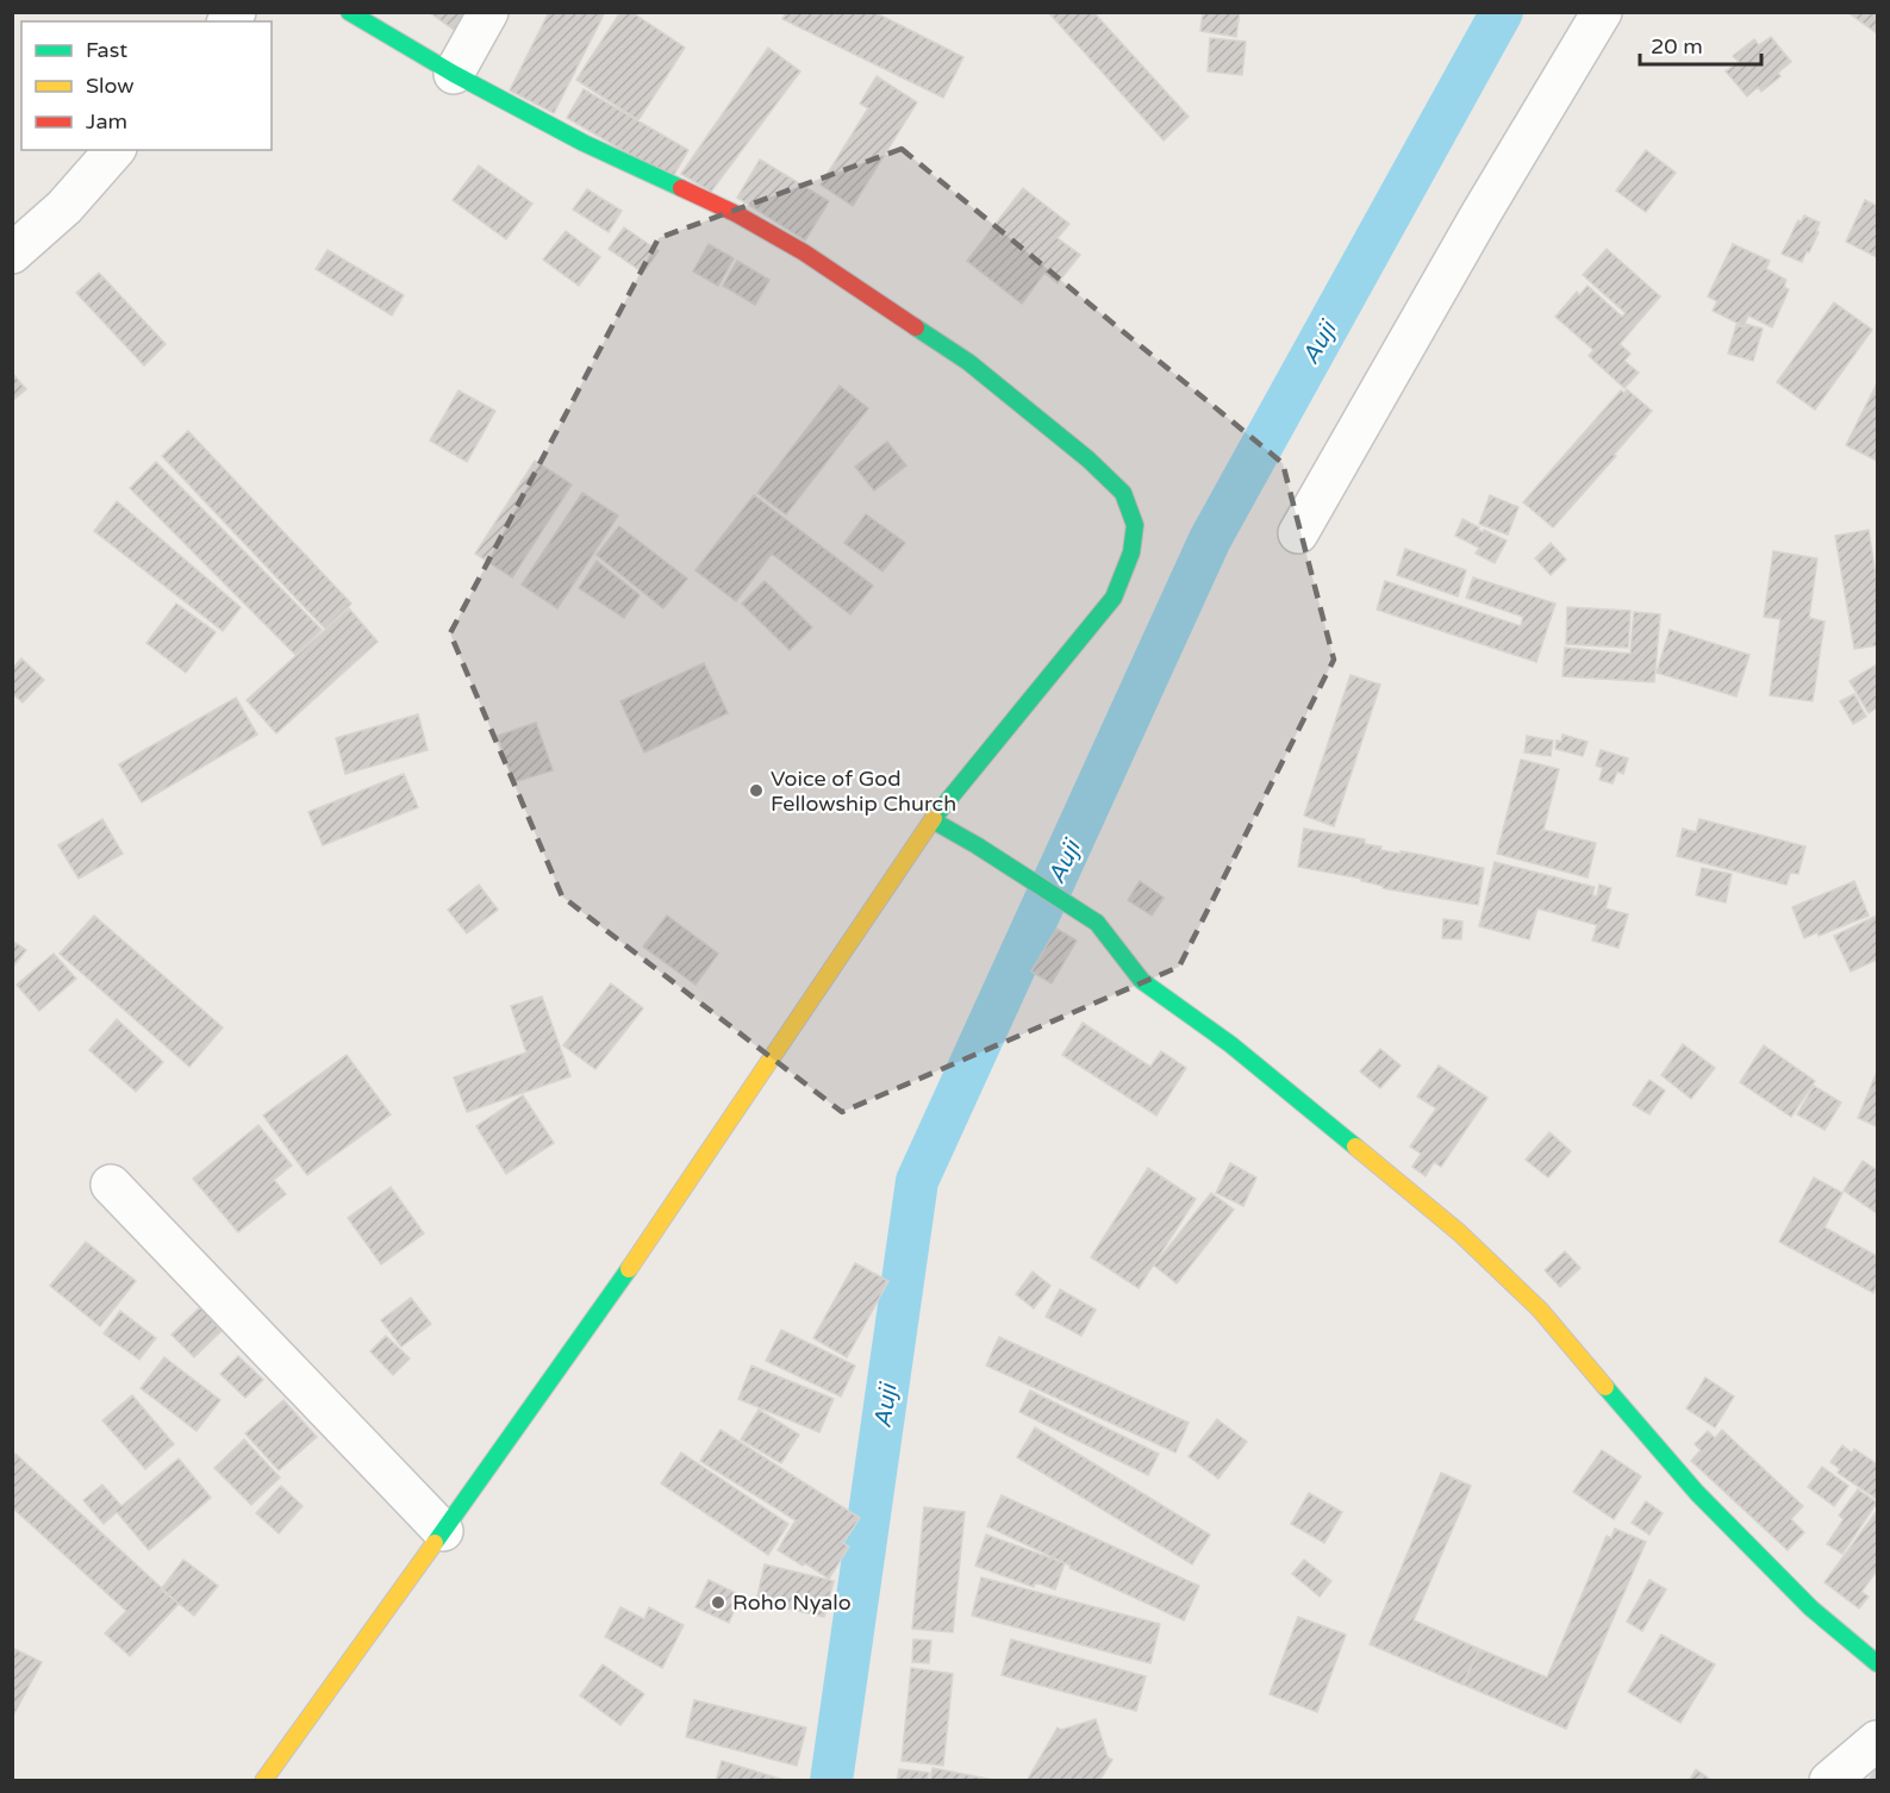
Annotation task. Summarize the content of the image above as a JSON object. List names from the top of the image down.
{
  "water": ["Auji"],
  "places": ["Voice of God Fellowship Church", "Roho Nyalo"],
  "legend": ["Fast", "Slow", "Jam"],
  "scale_bar": "20 m"
}
